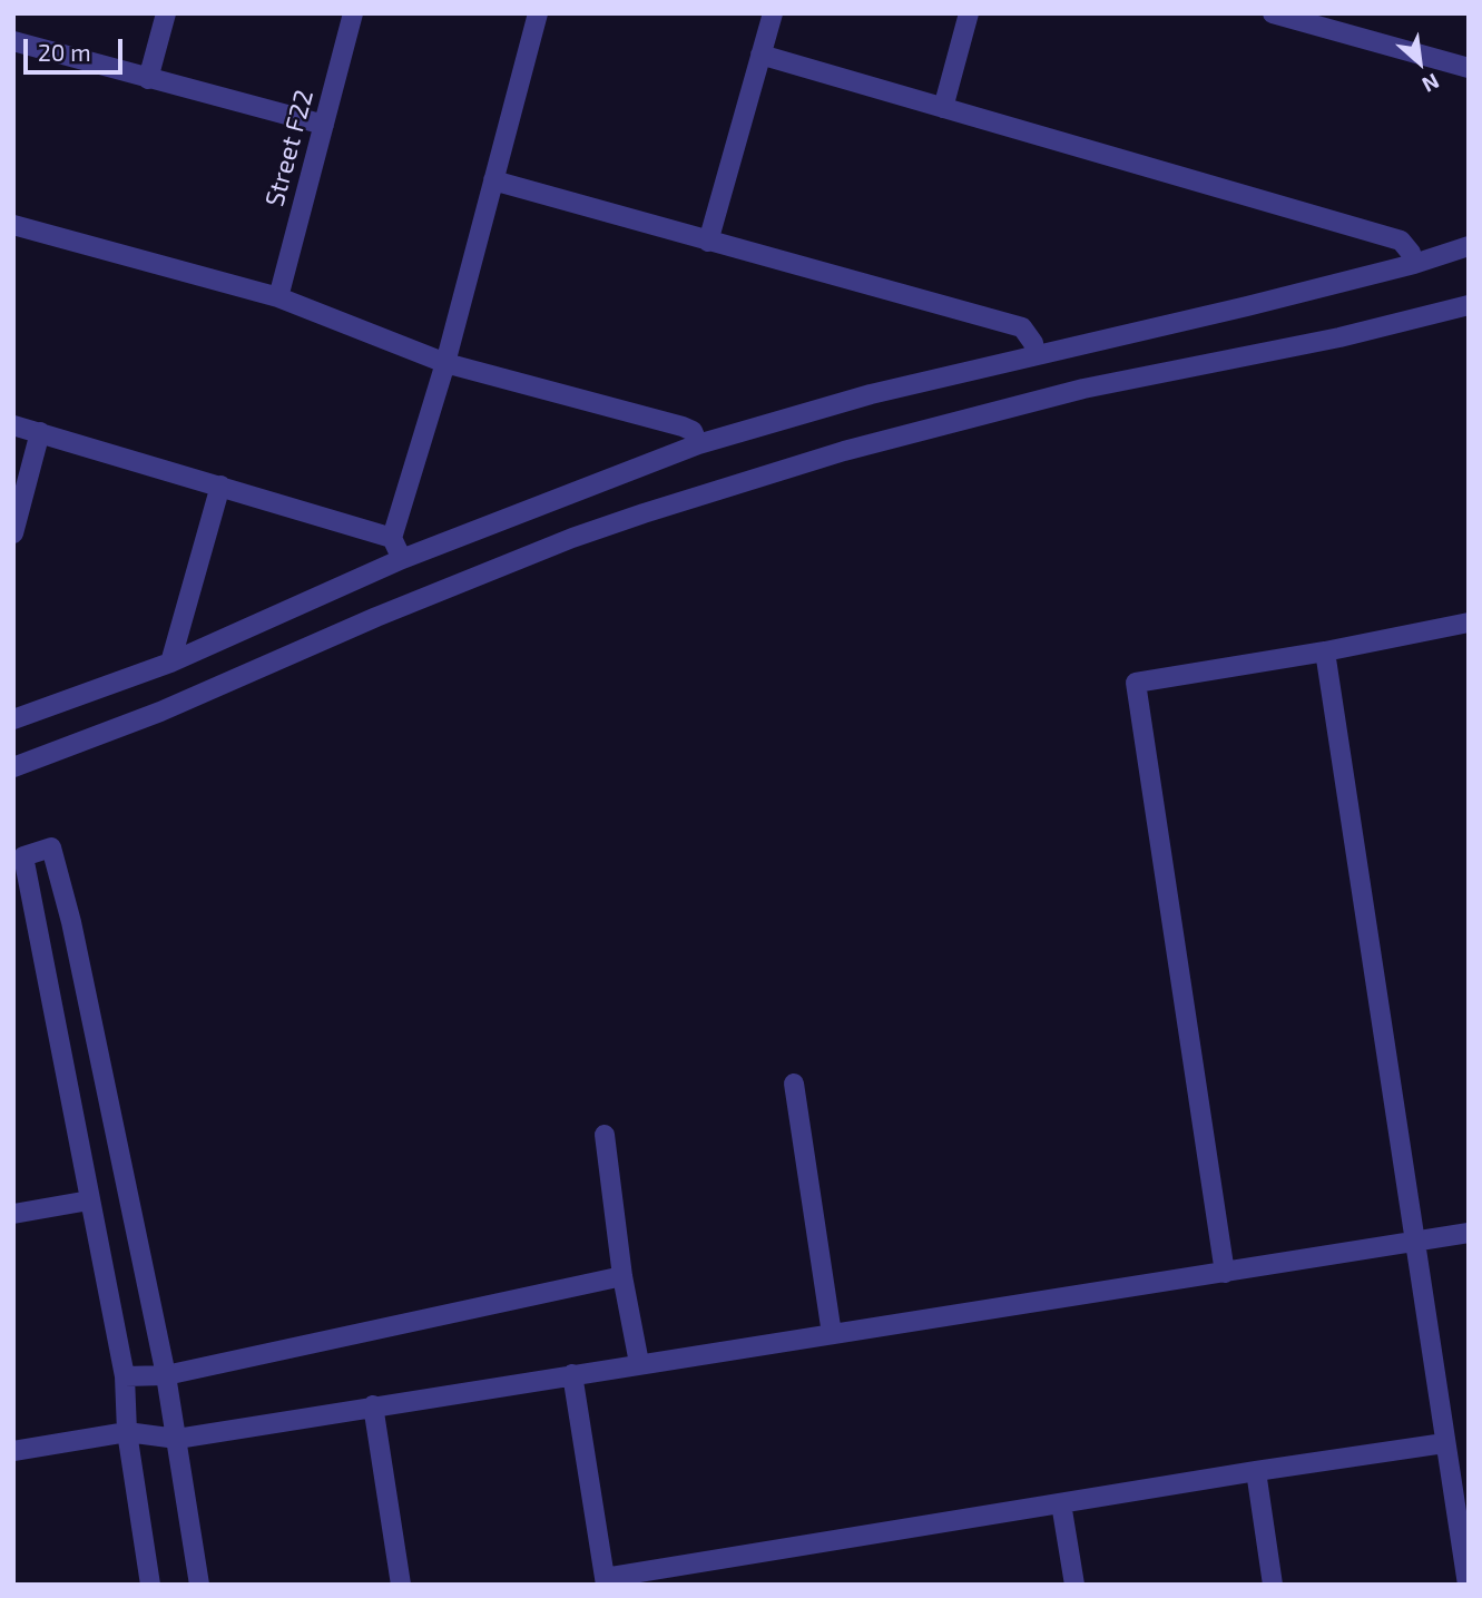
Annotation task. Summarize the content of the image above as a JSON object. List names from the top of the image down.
{
  "streets": {
    "street": ["Street F22"]
  },
  "scale_bar": "20 m",
  "north": "bottom right"
}
